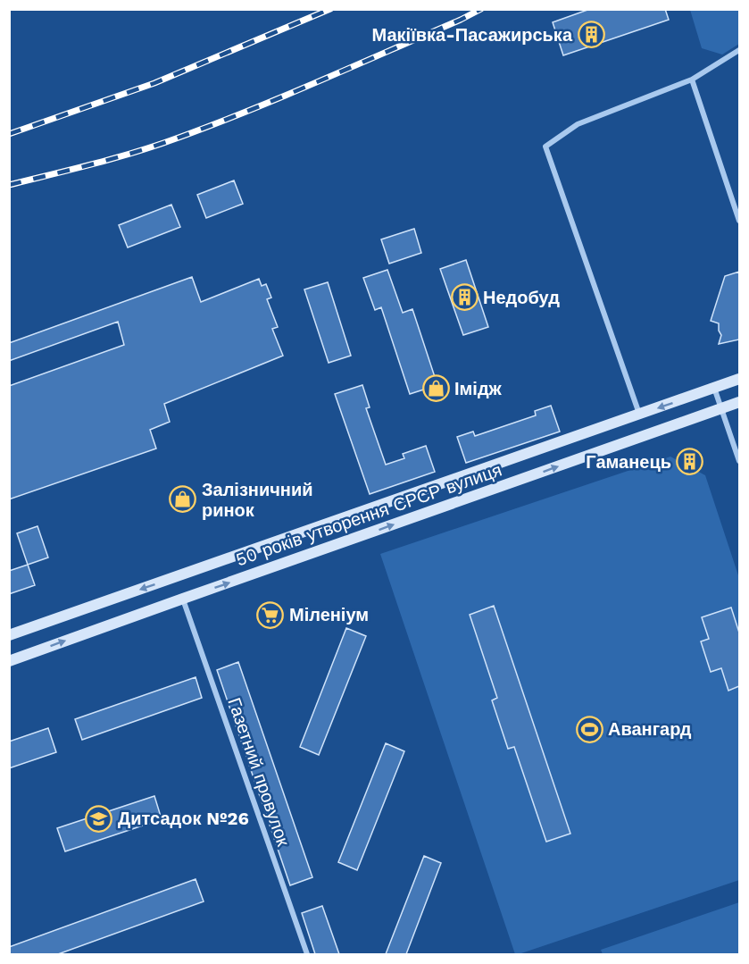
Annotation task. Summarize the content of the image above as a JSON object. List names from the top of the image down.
{
  "streets": {
    "main road": ["50 років утворення СРСР вулиця"],
    "street": ["Газетний провулок"]
  },
  "crossings": [
    ["50 років утворення СРСР вулиця", "Газетний провулок"]
  ],
  "places": {
    "building": ["Макіївка-Пасажирська", "Недобуд", "Гаманець"],
    "shop": ["Імідж", "Залізничний ринок"],
    "supermarket": ["Міленіум"],
    "sports": ["Авангард"],
    "school or university": ["Дитсадок №26"]
  }
}
